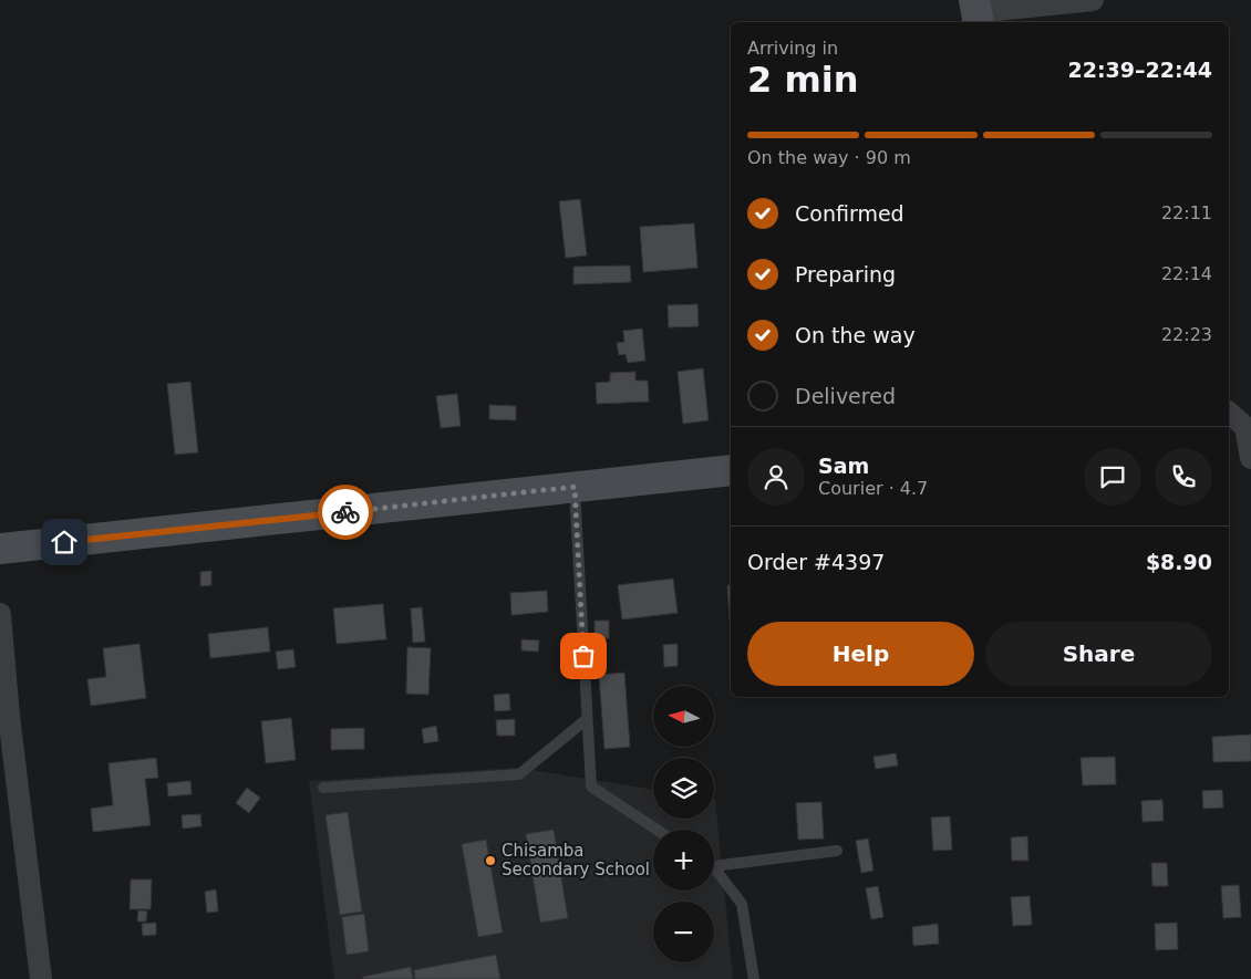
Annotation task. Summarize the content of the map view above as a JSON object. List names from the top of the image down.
{
  "places": ["Chisamba Secondary School"],
  "north": "left",
  "page": {
    "heading": ["2 min", "Arriving in", "22:39–22:44"],
    "panel": [
      "Sam",
      "Courier · 4.7",
      "Order #4397",
      "$8.90"
    ],
    "bar": "On the way · 90 m",
    "list": [
      ["Confirmed", "22:11"],
      ["Preparing", "22:14"],
      ["On the way", "22:23"],
      "Delivered"
    ],
    "buttons": ["Help", "Share"],
    "map_buttons": ["+", "−"]
  }
}
